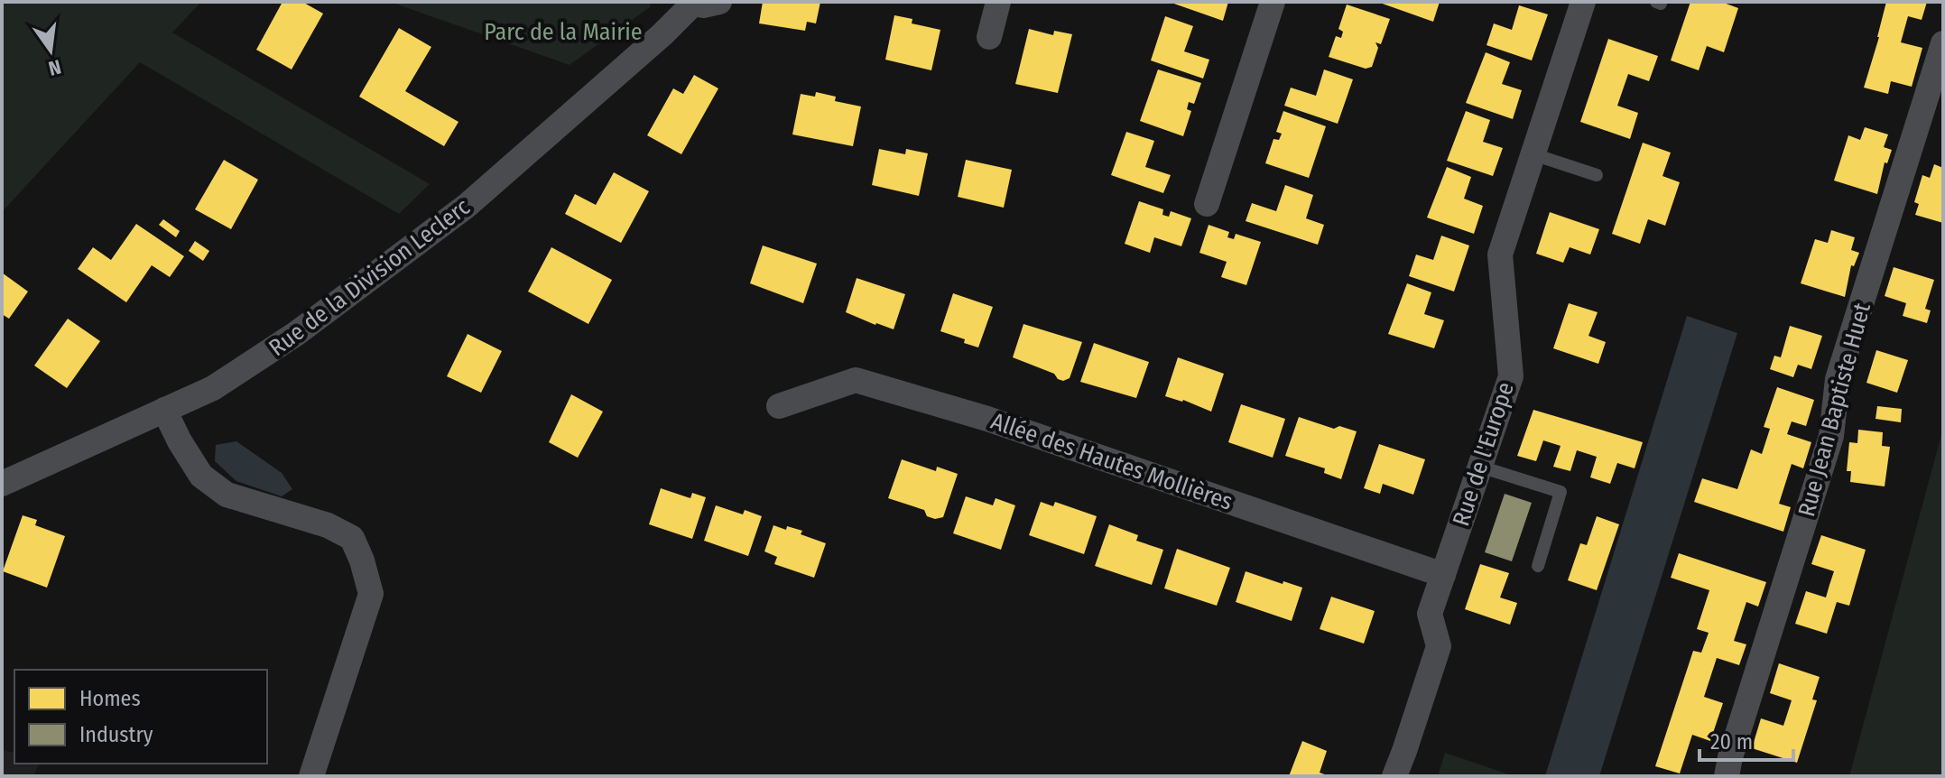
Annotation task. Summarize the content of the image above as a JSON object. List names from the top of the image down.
{
  "streets": {
    "street": [
      "Rue de la Division Leclerc",
      "Rue Jean Baptiste Huet",
      "Rue de l'Europe",
      "Allée des Hautes Mollières"
    ]
  },
  "crossings": [
    ["Rue de l'Europe", "Allée des Hautes Mollières"]
  ],
  "parks": ["Parc de la Mairie"],
  "legend": ["Homes", "Industry"],
  "scale_bar": "20 m",
  "north": "bottom"
}
